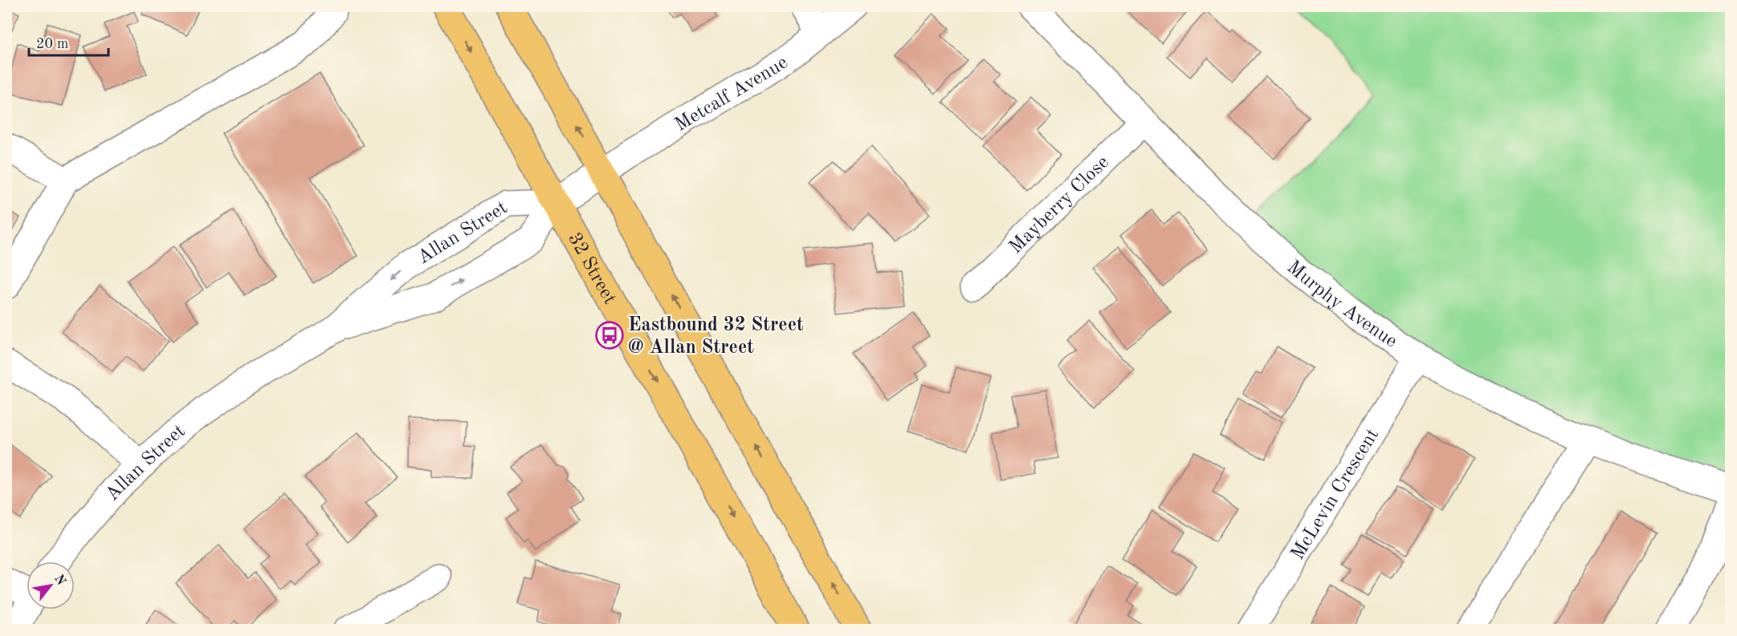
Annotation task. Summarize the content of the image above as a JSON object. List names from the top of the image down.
{
  "streets": {
    "main road": ["32 Street"],
    "street": [
      "Metcalf Avenue",
      "Mayberry Close",
      "Allan Street",
      "Murphy Avenue",
      "McLevin Crescent"
    ]
  },
  "crossings": [
    ["Metcalf Avenue", "Allan Street"],
    ["Metcalf Avenue", "32 Street"],
    ["Mayberry Close", "Murphy Avenue"],
    ["Allan Street", "32 Street"],
    ["Murphy Avenue", "McLevin Crescent"]
  ],
  "places": {
    "bus stop": ["Eastbound 32 Street @ Allan Street"]
  },
  "scale_bar": "20 m",
  "north": "top right"
}
